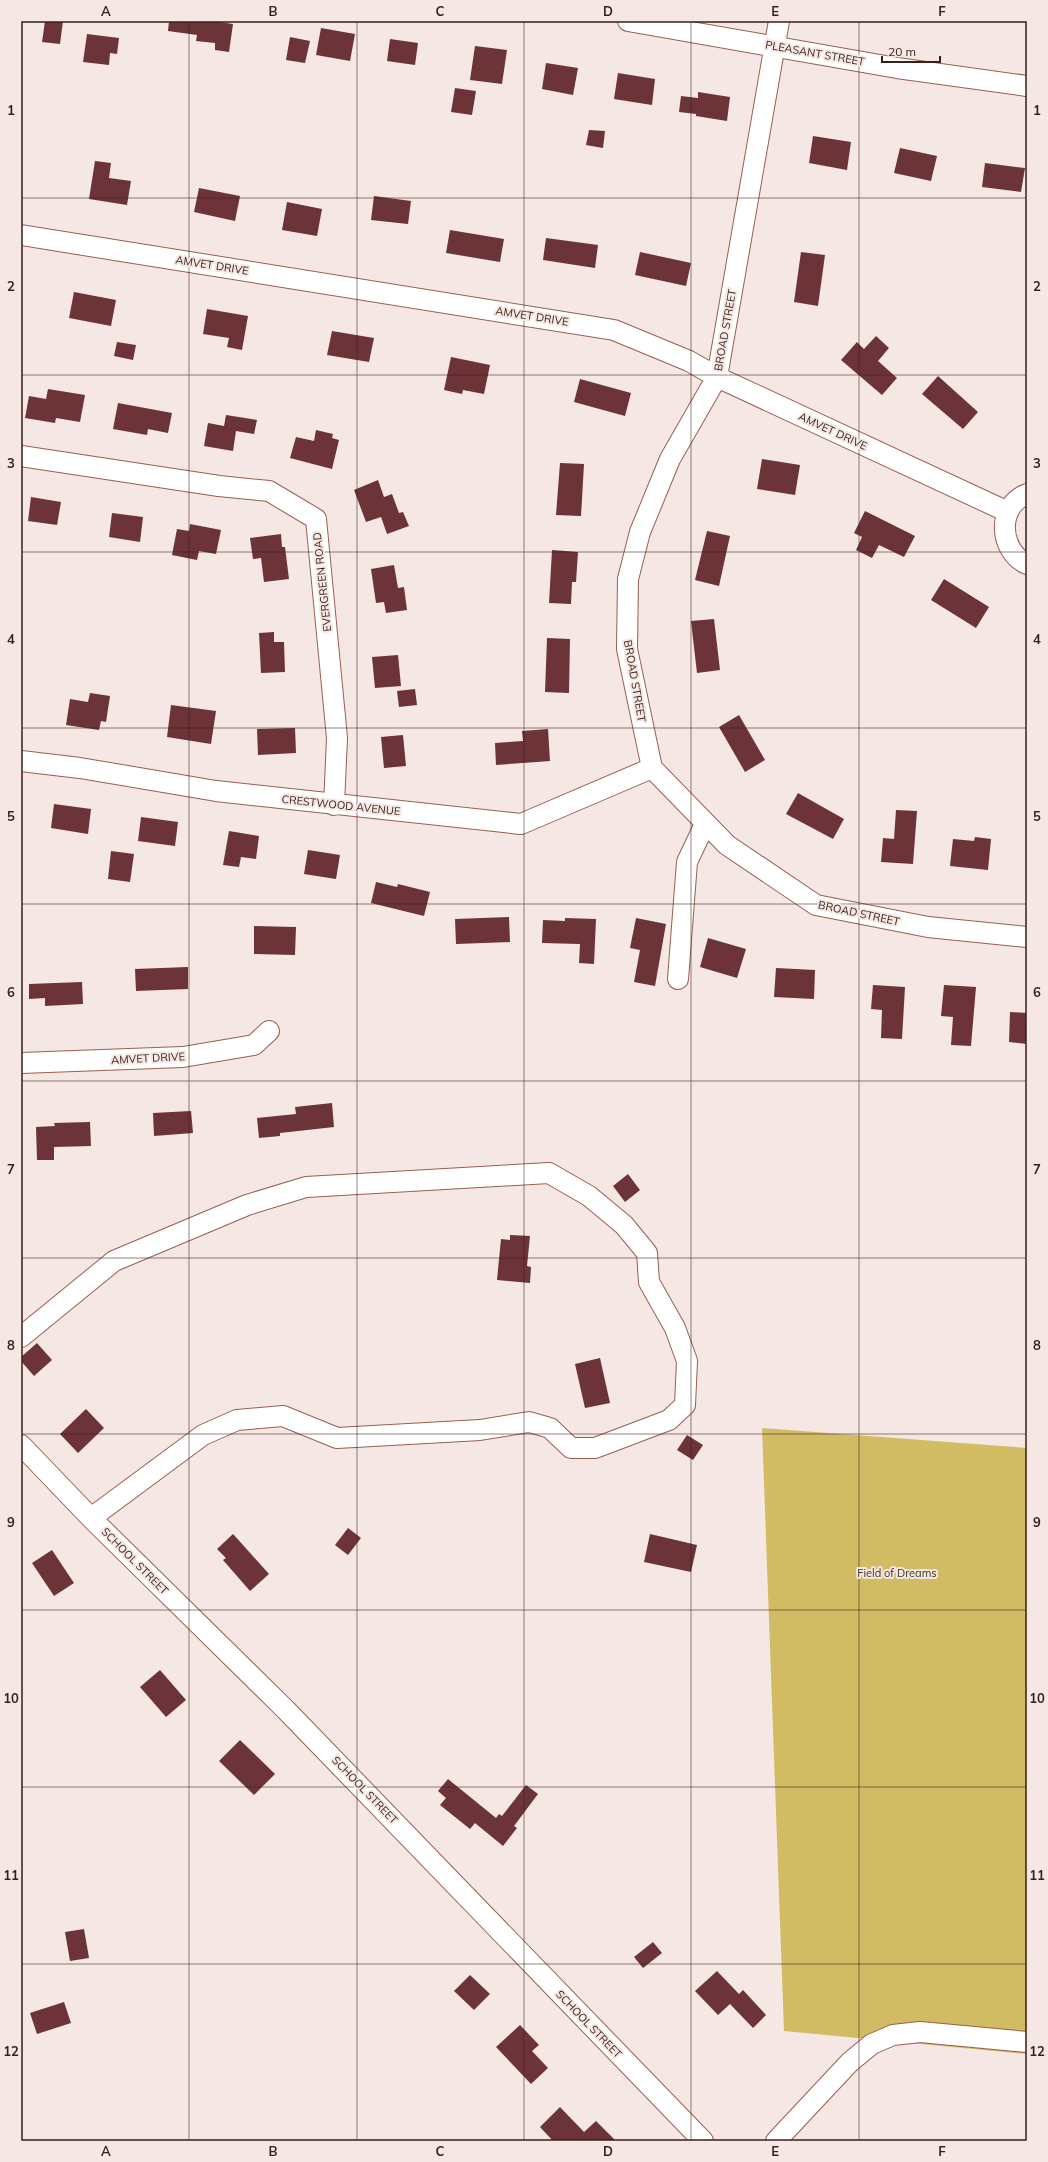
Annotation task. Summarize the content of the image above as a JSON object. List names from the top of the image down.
{
  "streets": {
    "street": [
      "PLEASANT STREET",
      "AMVET DRIVE",
      "BROAD STREET",
      "EVERGREEN ROAD",
      "CRESTWOOD AVENUE",
      "SCHOOL STREET"
    ]
  },
  "crossings": [
    ["PLEASANT STREET", "BROAD STREET"],
    ["AMVET DRIVE", "BROAD STREET"],
    ["BROAD STREET", "CRESTWOOD AVENUE"],
    ["EVERGREEN ROAD", "CRESTWOOD AVENUE"]
  ],
  "parks": ["Field of Dreams"],
  "scale_bar": "20 m",
  "grid": {
    "columns": [
      "A",
      "B",
      "C",
      "D",
      "E",
      "F"
    ],
    "rows": [
      "1",
      "2",
      "3",
      "4",
      "5",
      "6",
      "7",
      "8",
      "9",
      "10",
      "11",
      "12"
    ]
  }
}
